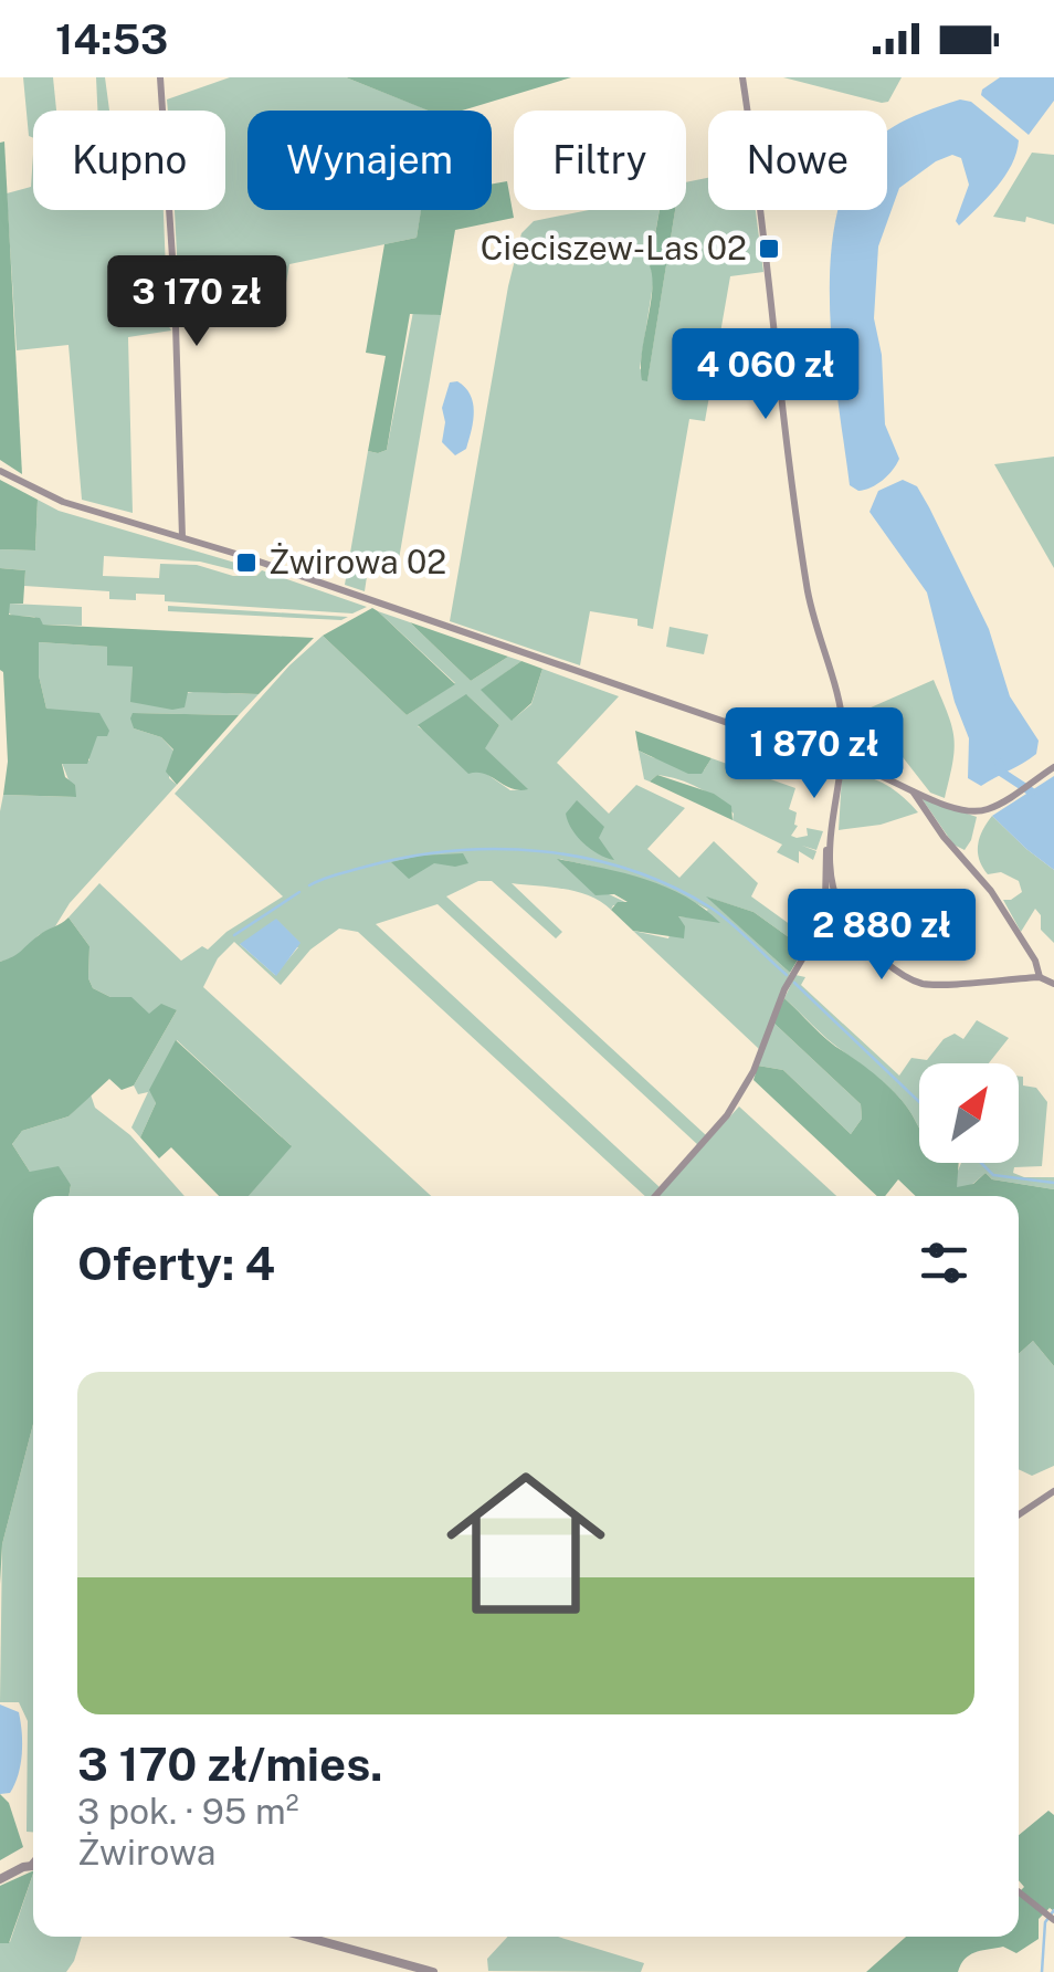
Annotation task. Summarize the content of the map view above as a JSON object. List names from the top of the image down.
{
  "places": {
    "transit": ["Cieciszew-Las 02", "Żwirowa 02"]
  },
  "north": "top right",
  "page": {
    "status": "14:53",
    "chip": [
      "Kupno",
      "Wynajem",
      "Filtry",
      "Nowe"
    ],
    "price": [
      "3 170 zł",
      "4 060 zł",
      "1 870 zł",
      "2 880 zł"
    ],
    "heading": "Oferty: 4",
    "list": [
      {
        "name": "3 170 zł/mies.",
        "note": "3 pok. · 95 m² · Żwirowa"
      }
    ]
  }
}
